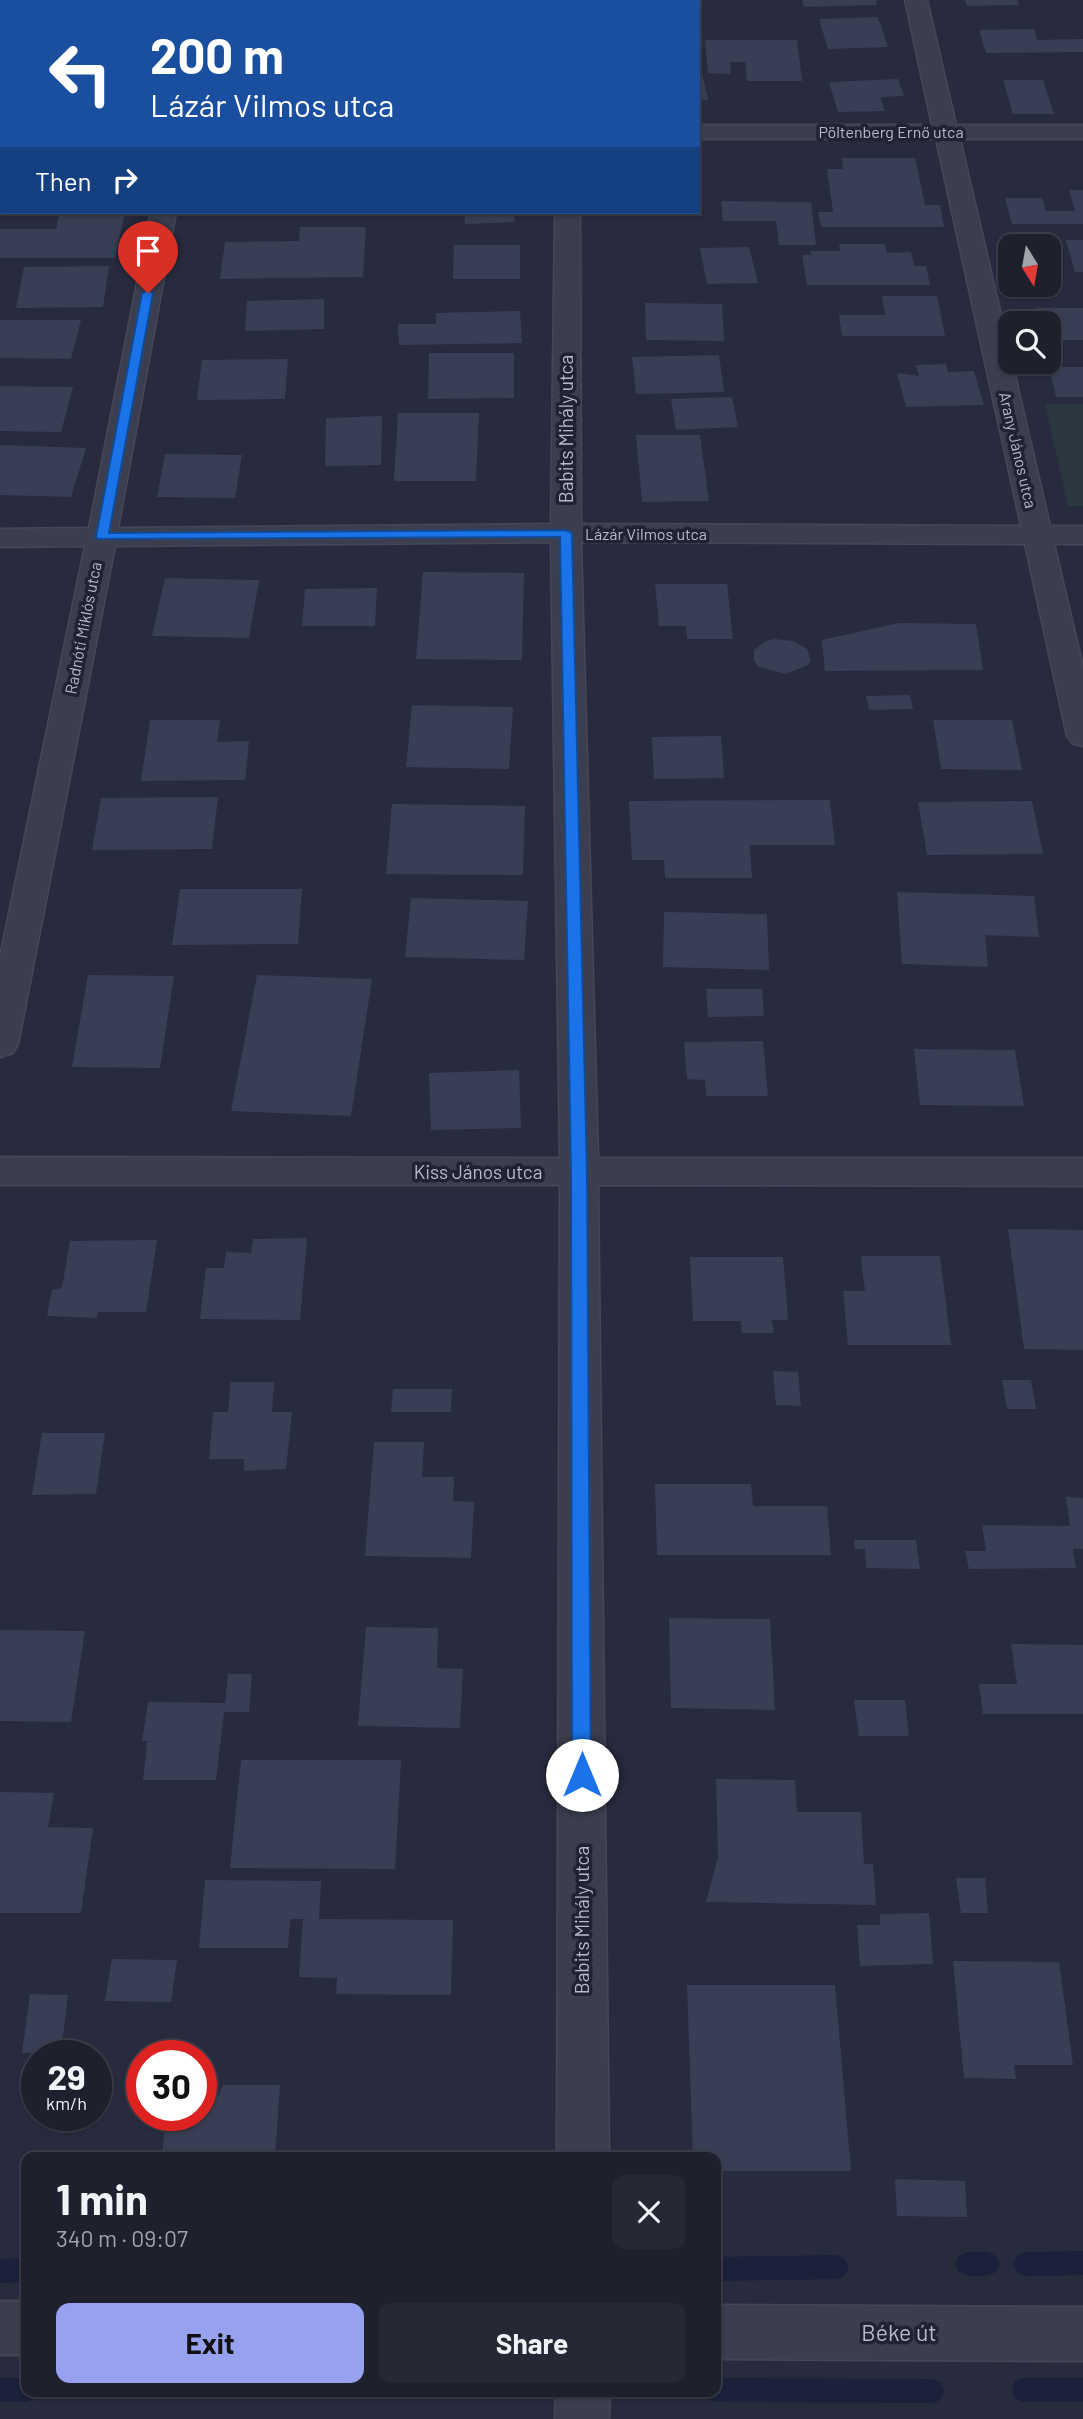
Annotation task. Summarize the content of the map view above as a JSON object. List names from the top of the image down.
{
  "streets": {
    "street": [
      "Pöltenberg Ernő utca",
      "Babits Mihály utca",
      "Arany János utca",
      "Lázár Vilmos utca",
      "Radnóti Miklós utca",
      "Kiss János utca",
      "Béke út"
    ]
  },
  "crossings": [
    ["Pöltenberg Ernő utca", "Arany János utca"],
    ["Babits Mihály utca", "Lázár Vilmos utca"],
    ["Babits Mihály utca", "Kiss János utca"],
    ["Arany János utca", "Lázár Vilmos utca"],
    ["Lázár Vilmos utca", "Radnóti Miklós utca"]
  ],
  "north": "bottom",
  "page": {
    "turn": ["200 m", "Lázár Vilmos utca"],
    "then": "Then",
    "speed": "29 km/h",
    "limit": "30",
    "heading": ["1 min", "340 m · 09:07"],
    "buttons": ["Exit", "Share"]
  }
}
